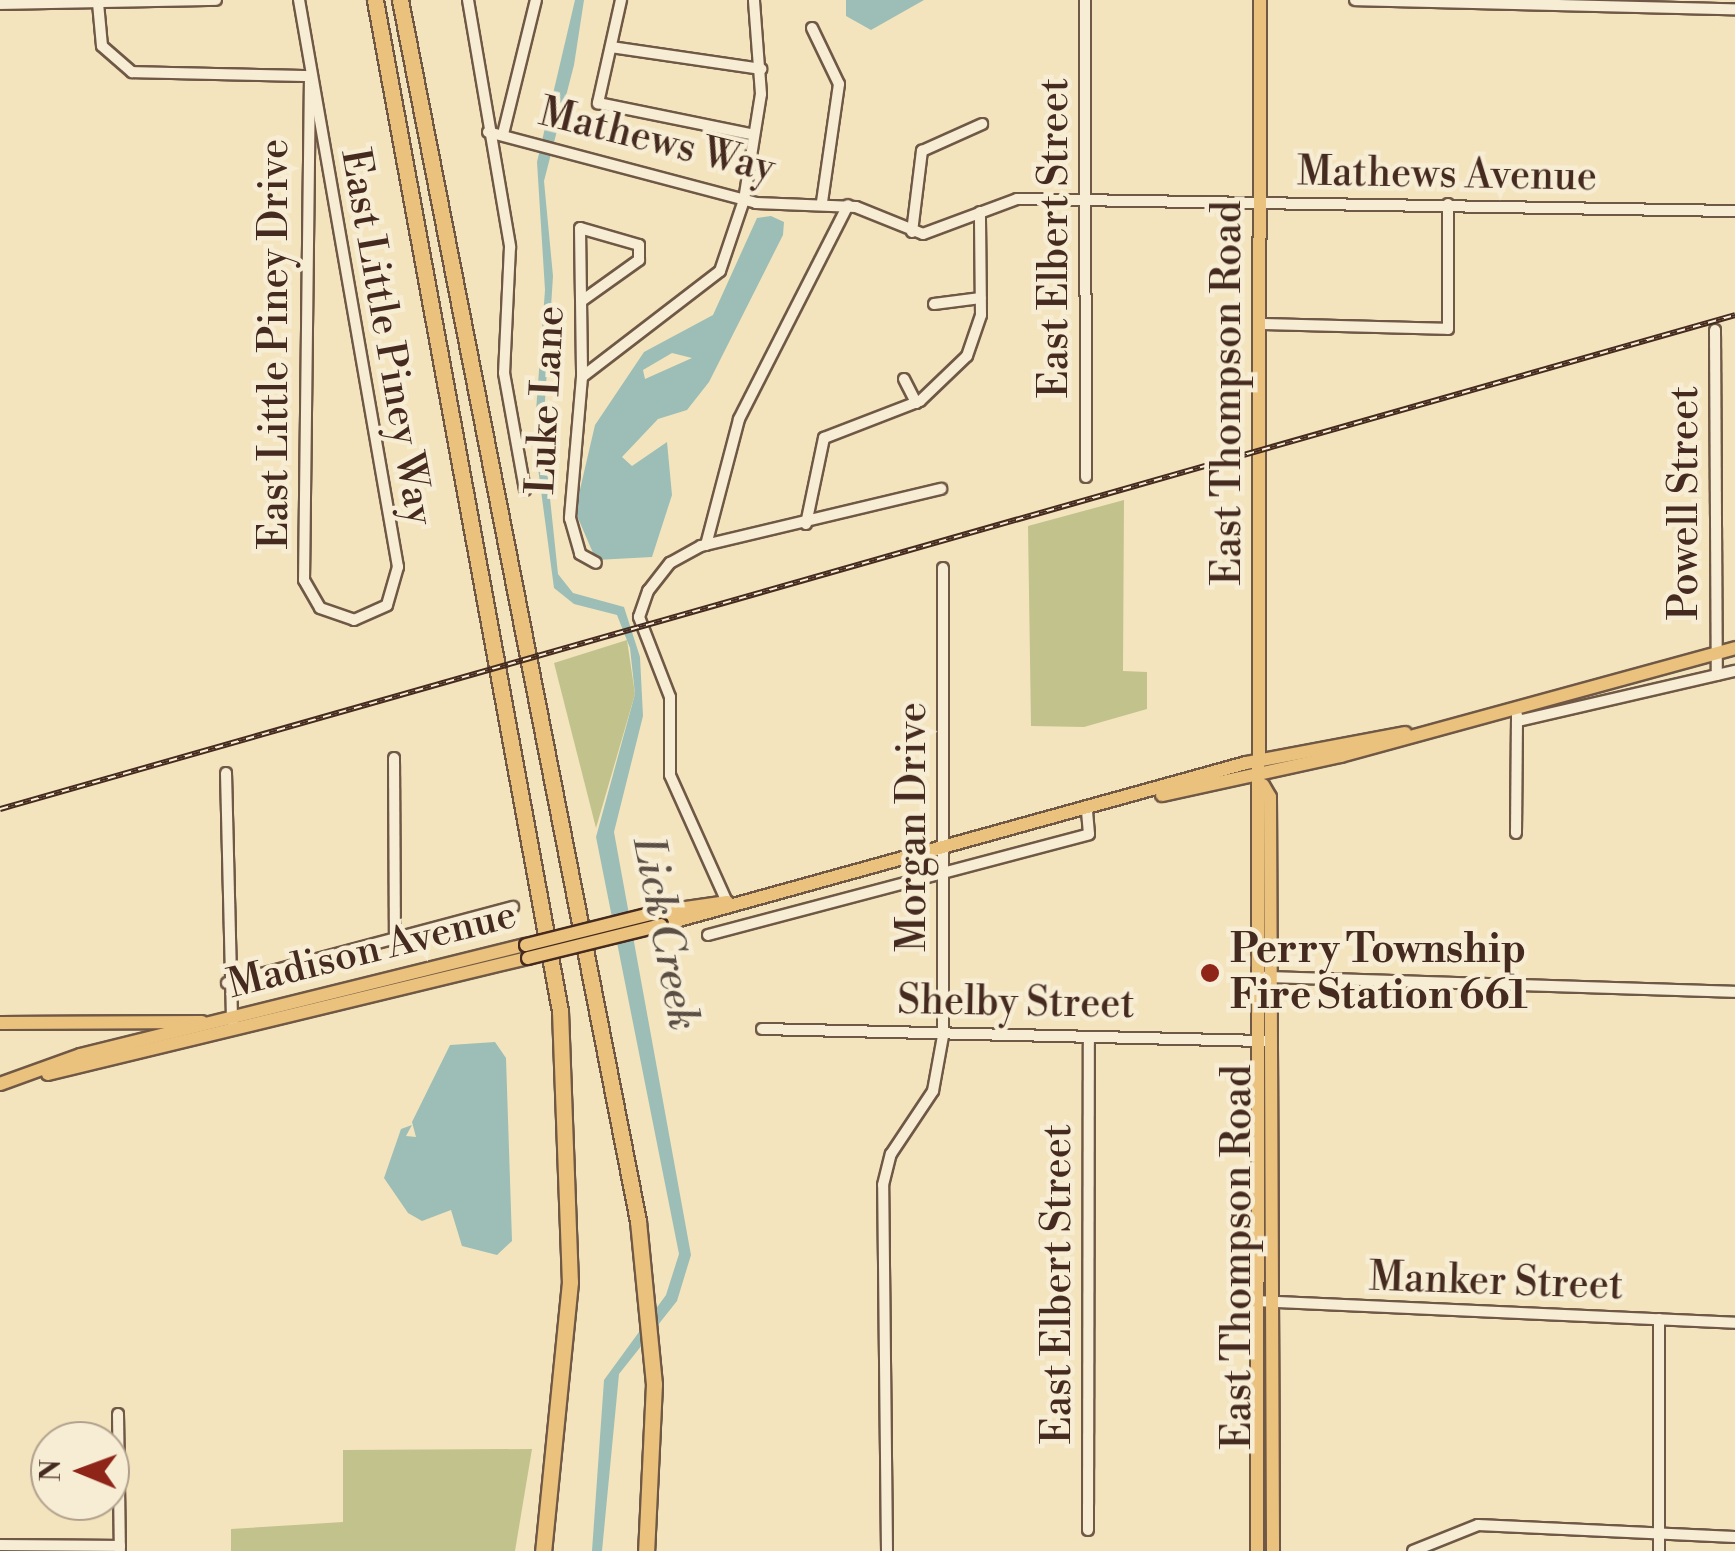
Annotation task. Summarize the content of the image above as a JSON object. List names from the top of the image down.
{
  "streets": {
    "main road": ["East Thompson Road", "Madison Avenue"],
    "street": [
      "Mathews Way",
      "Mathews Avenue",
      "East Elbert Street",
      "East Little Piney Way",
      "East Little Piney Drive",
      "Luke Lane",
      "Powell Street",
      "Morgan Drive",
      "Shelby Street",
      "Manker Street"
    ]
  },
  "crossings": [
    ["Mathews Avenue", "East Elbert Street"],
    ["Mathews Avenue", "East Thompson Road"],
    ["East Elbert Street", "Shelby Street"],
    ["East Little Piney Way", "East Little Piney Drive"],
    ["East Thompson Road", "Madison Avenue"],
    ["East Thompson Road", "Shelby Street"],
    ["East Thompson Road", "Manker Street"],
    ["Powell Street", "Madison Avenue"],
    ["Morgan Drive", "Madison Avenue"],
    ["Morgan Drive", "Shelby Street"]
  ],
  "water": ["Lick Creek"],
  "places": ["Perry Township Fire Station 661"],
  "north": "left"
}
